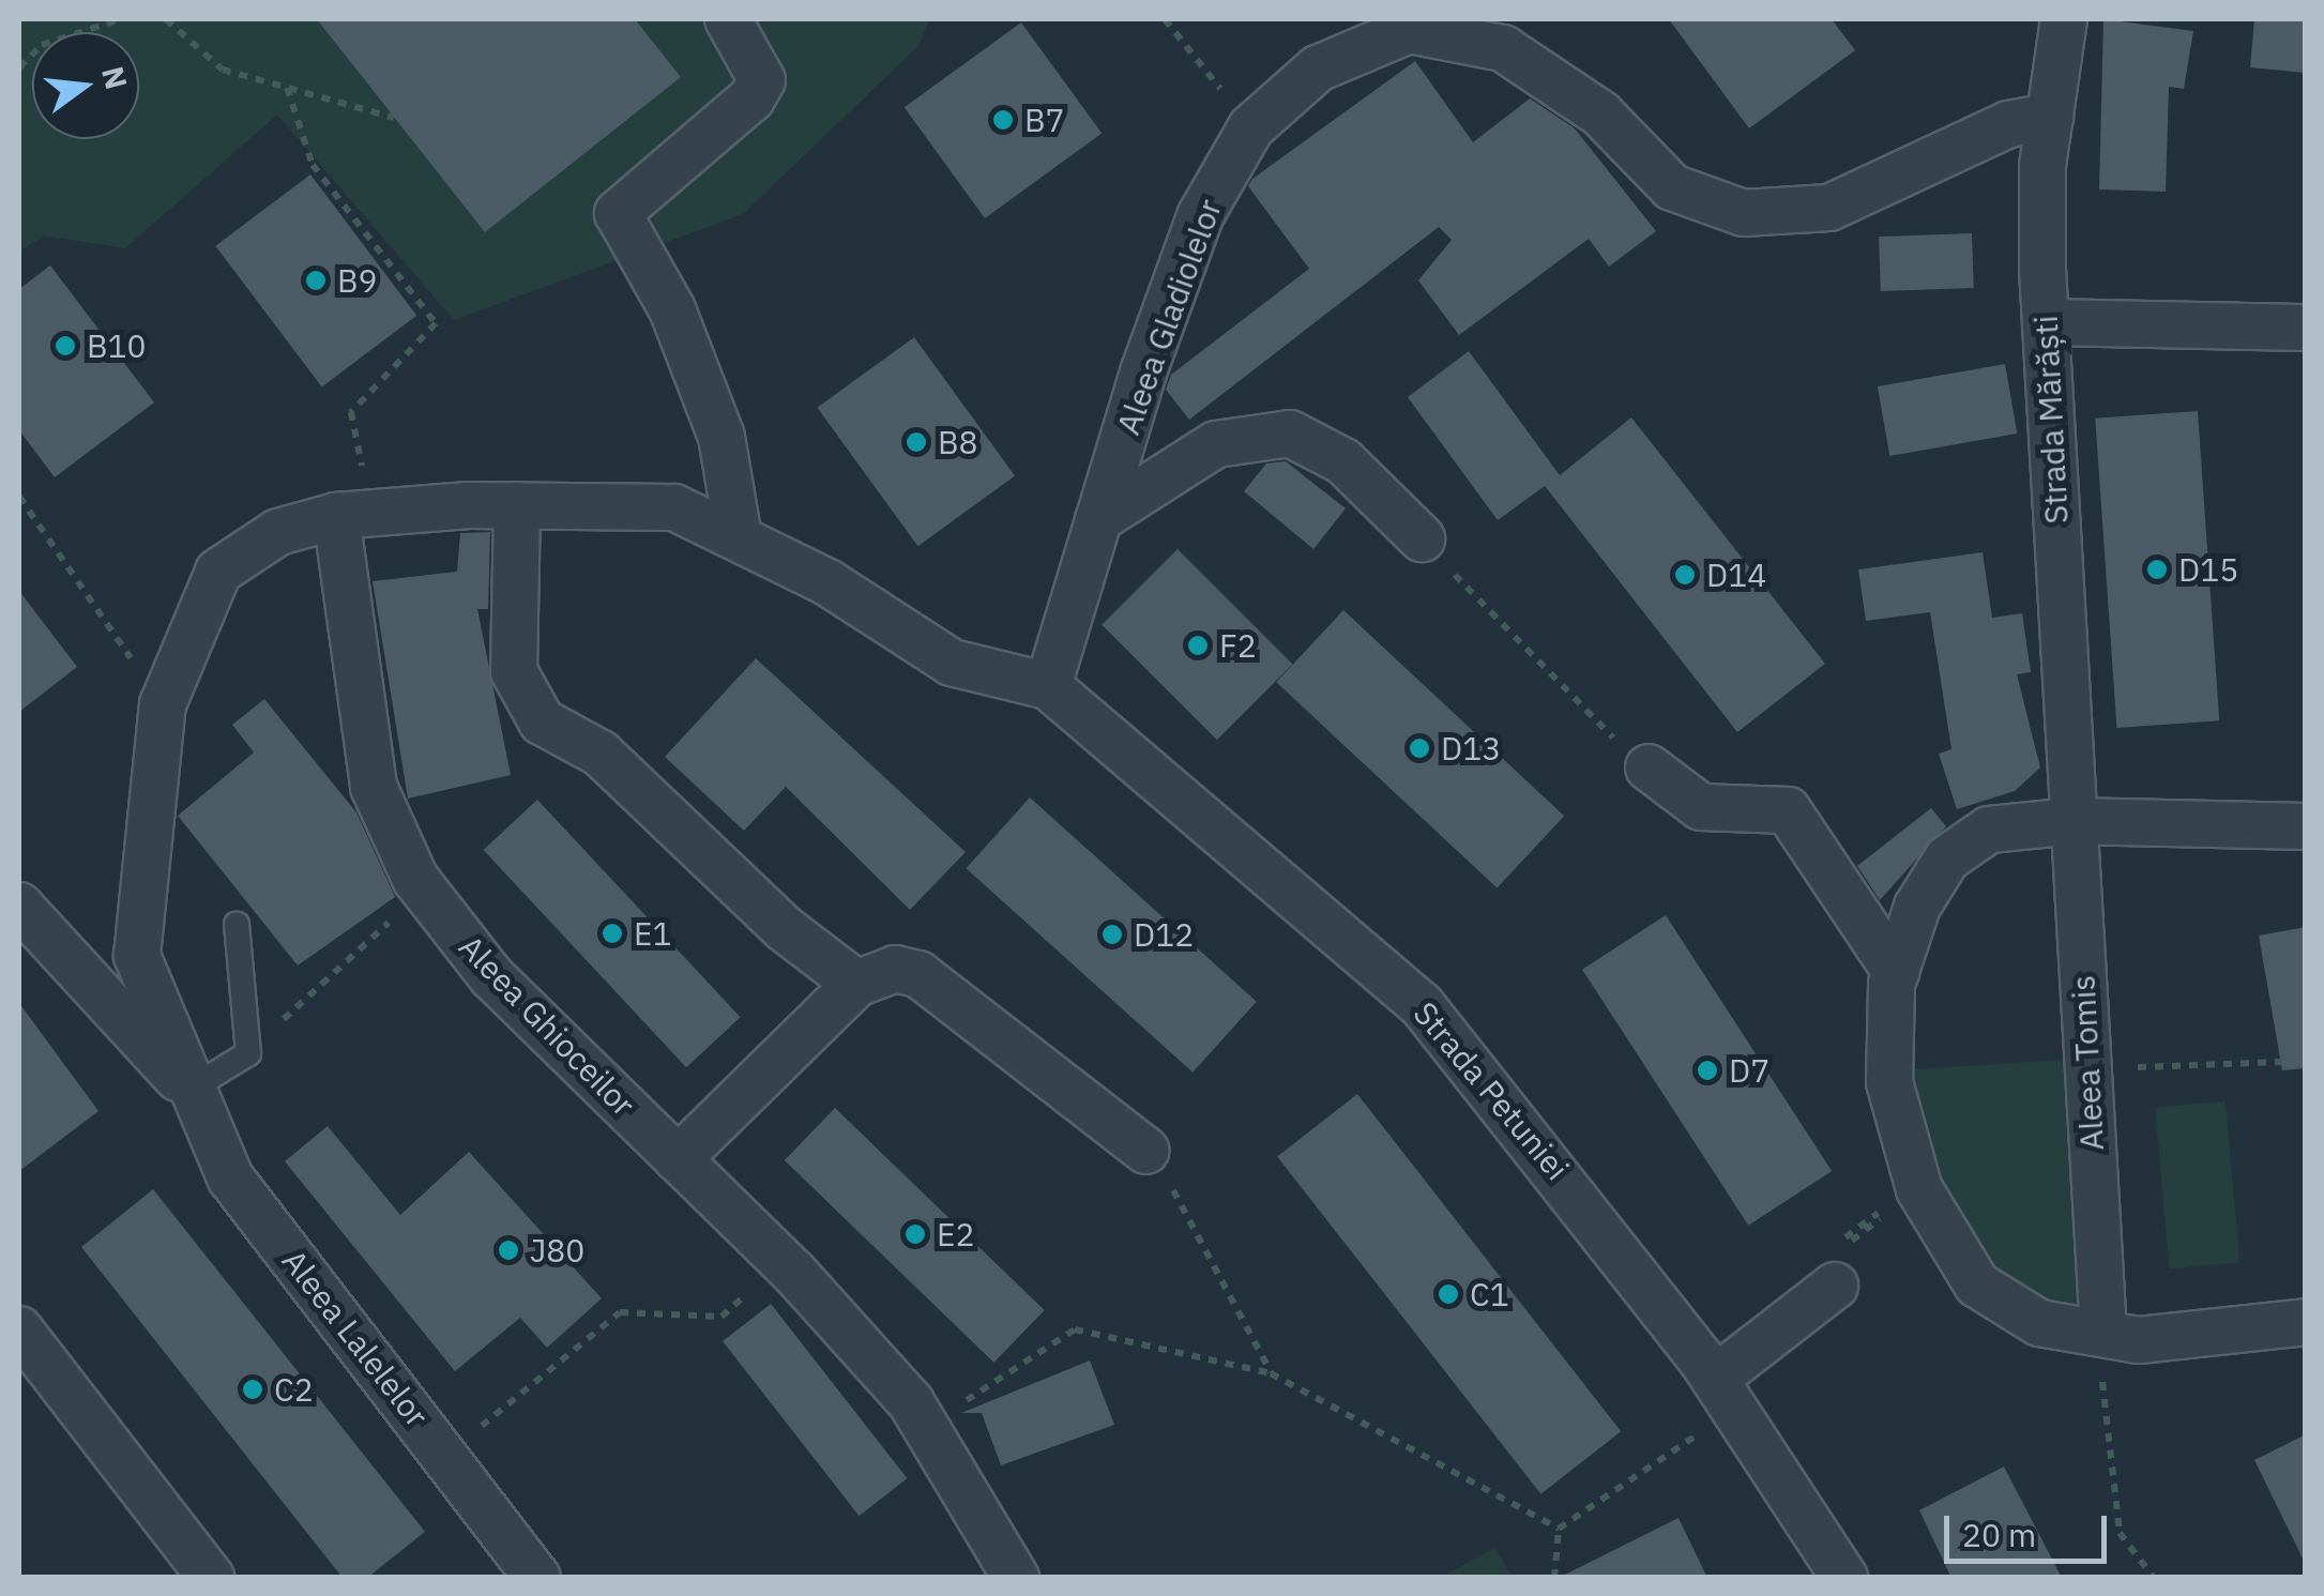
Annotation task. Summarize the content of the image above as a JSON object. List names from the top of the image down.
{
  "streets": {
    "street": [
      "Aleea Gladiolelor",
      "Strada Mărăști",
      "Aleea Ghioceilor",
      "Aleea Tomis",
      "Strada Petuniei",
      "Aleea Lalelelor"
    ]
  },
  "crossings": [
    ["Aleea Gladiolelor", "Strada Mărăști"],
    ["Aleea Gladiolelor", "Strada Petuniei"],
    ["Strada Mărăști", "Aleea Tomis"]
  ],
  "places": [
    "B7",
    "B9",
    "B10",
    "B8",
    "D15",
    "D14",
    "F2",
    "D13",
    "E1",
    "D12",
    "D7",
    "E2",
    "J80",
    "C1",
    "C2"
  ],
  "scale_bar": "20 m",
  "north": "right"
}
